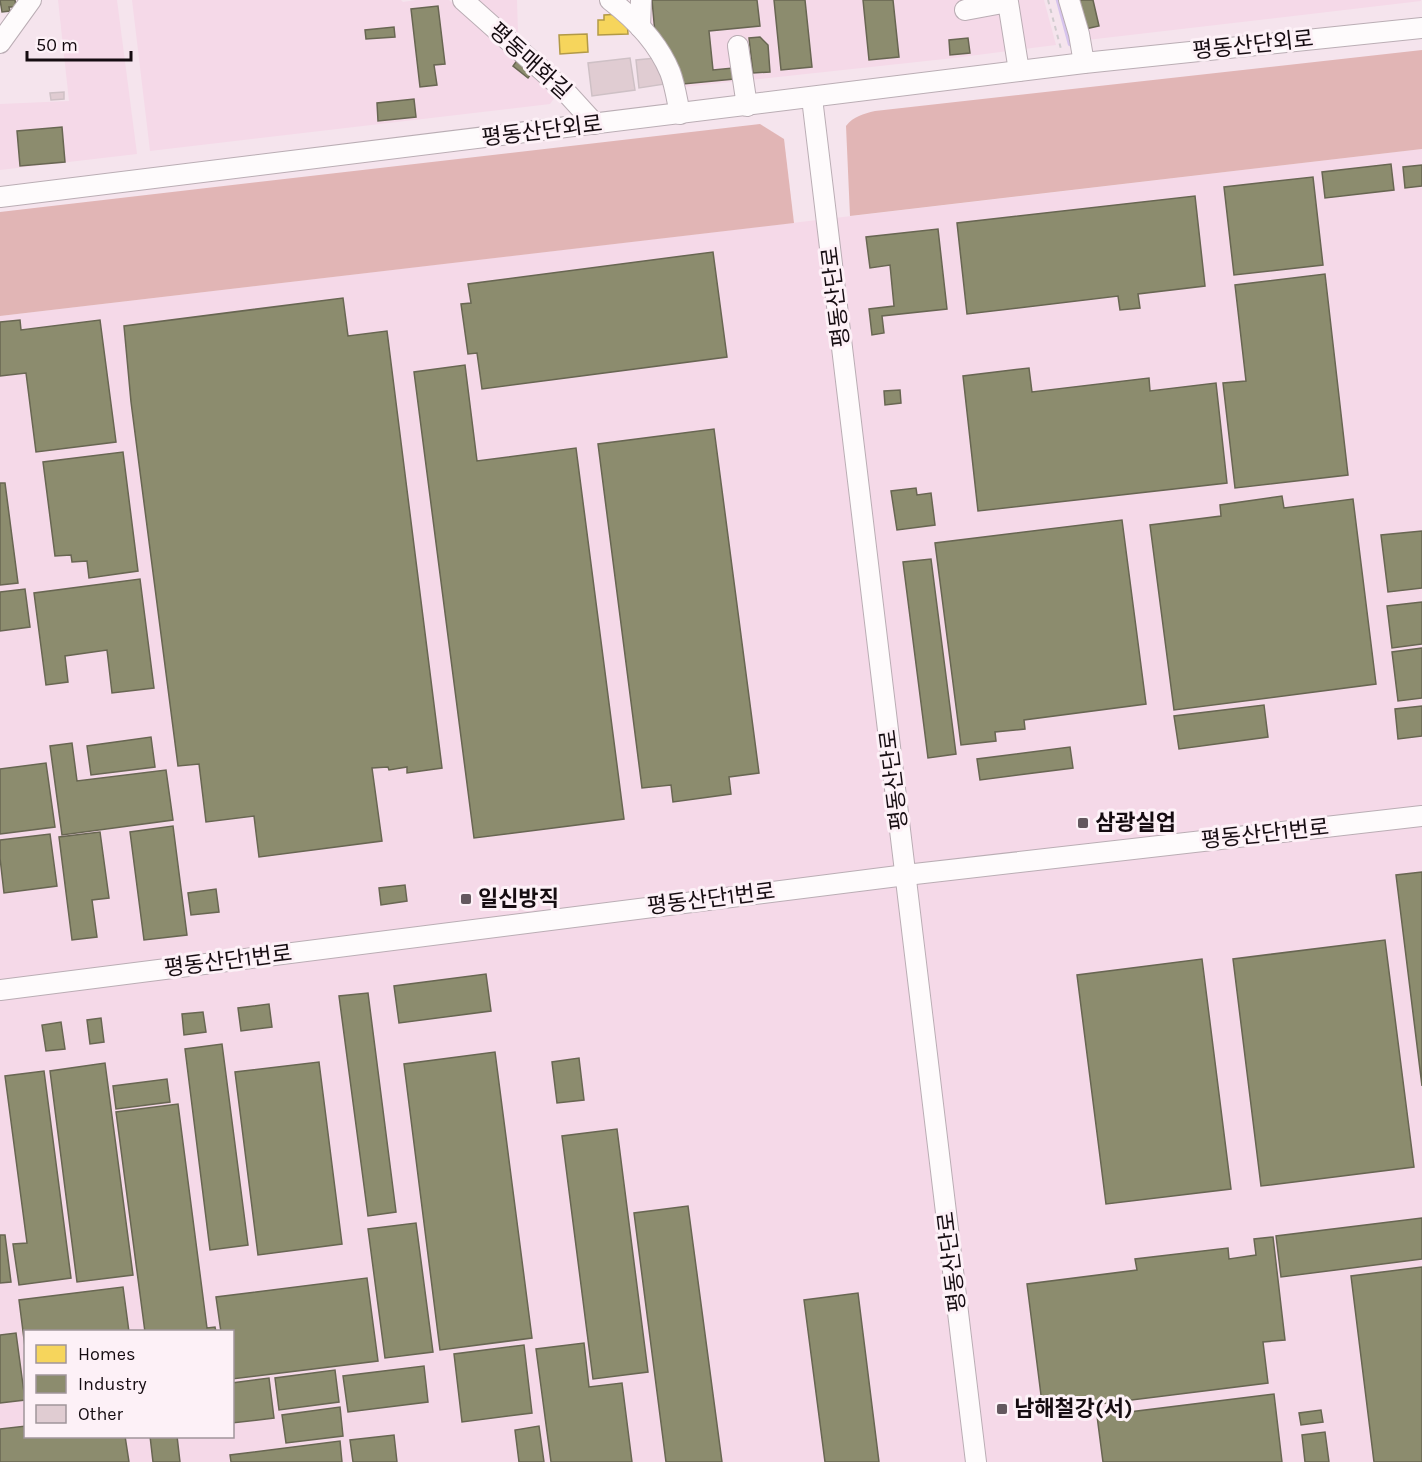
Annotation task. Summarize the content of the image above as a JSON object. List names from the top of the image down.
{
  "streets": {
    "street": [
      "평동산단외로",
      "평동매화길",
      "평동산단로",
      "평동산단1번로"
    ]
  },
  "crossings": [
    ["평동산단외로", "평동매화길"],
    ["평동산단외로", "평동산단로"],
    ["평동산단로", "평동산단1번로"]
  ],
  "places": {
    "transit": ["삼광실업", "일신방직", "남해철강(서)"]
  },
  "legend": ["Homes", "Industry", "Other"],
  "scale_bar": "50 m"
}
